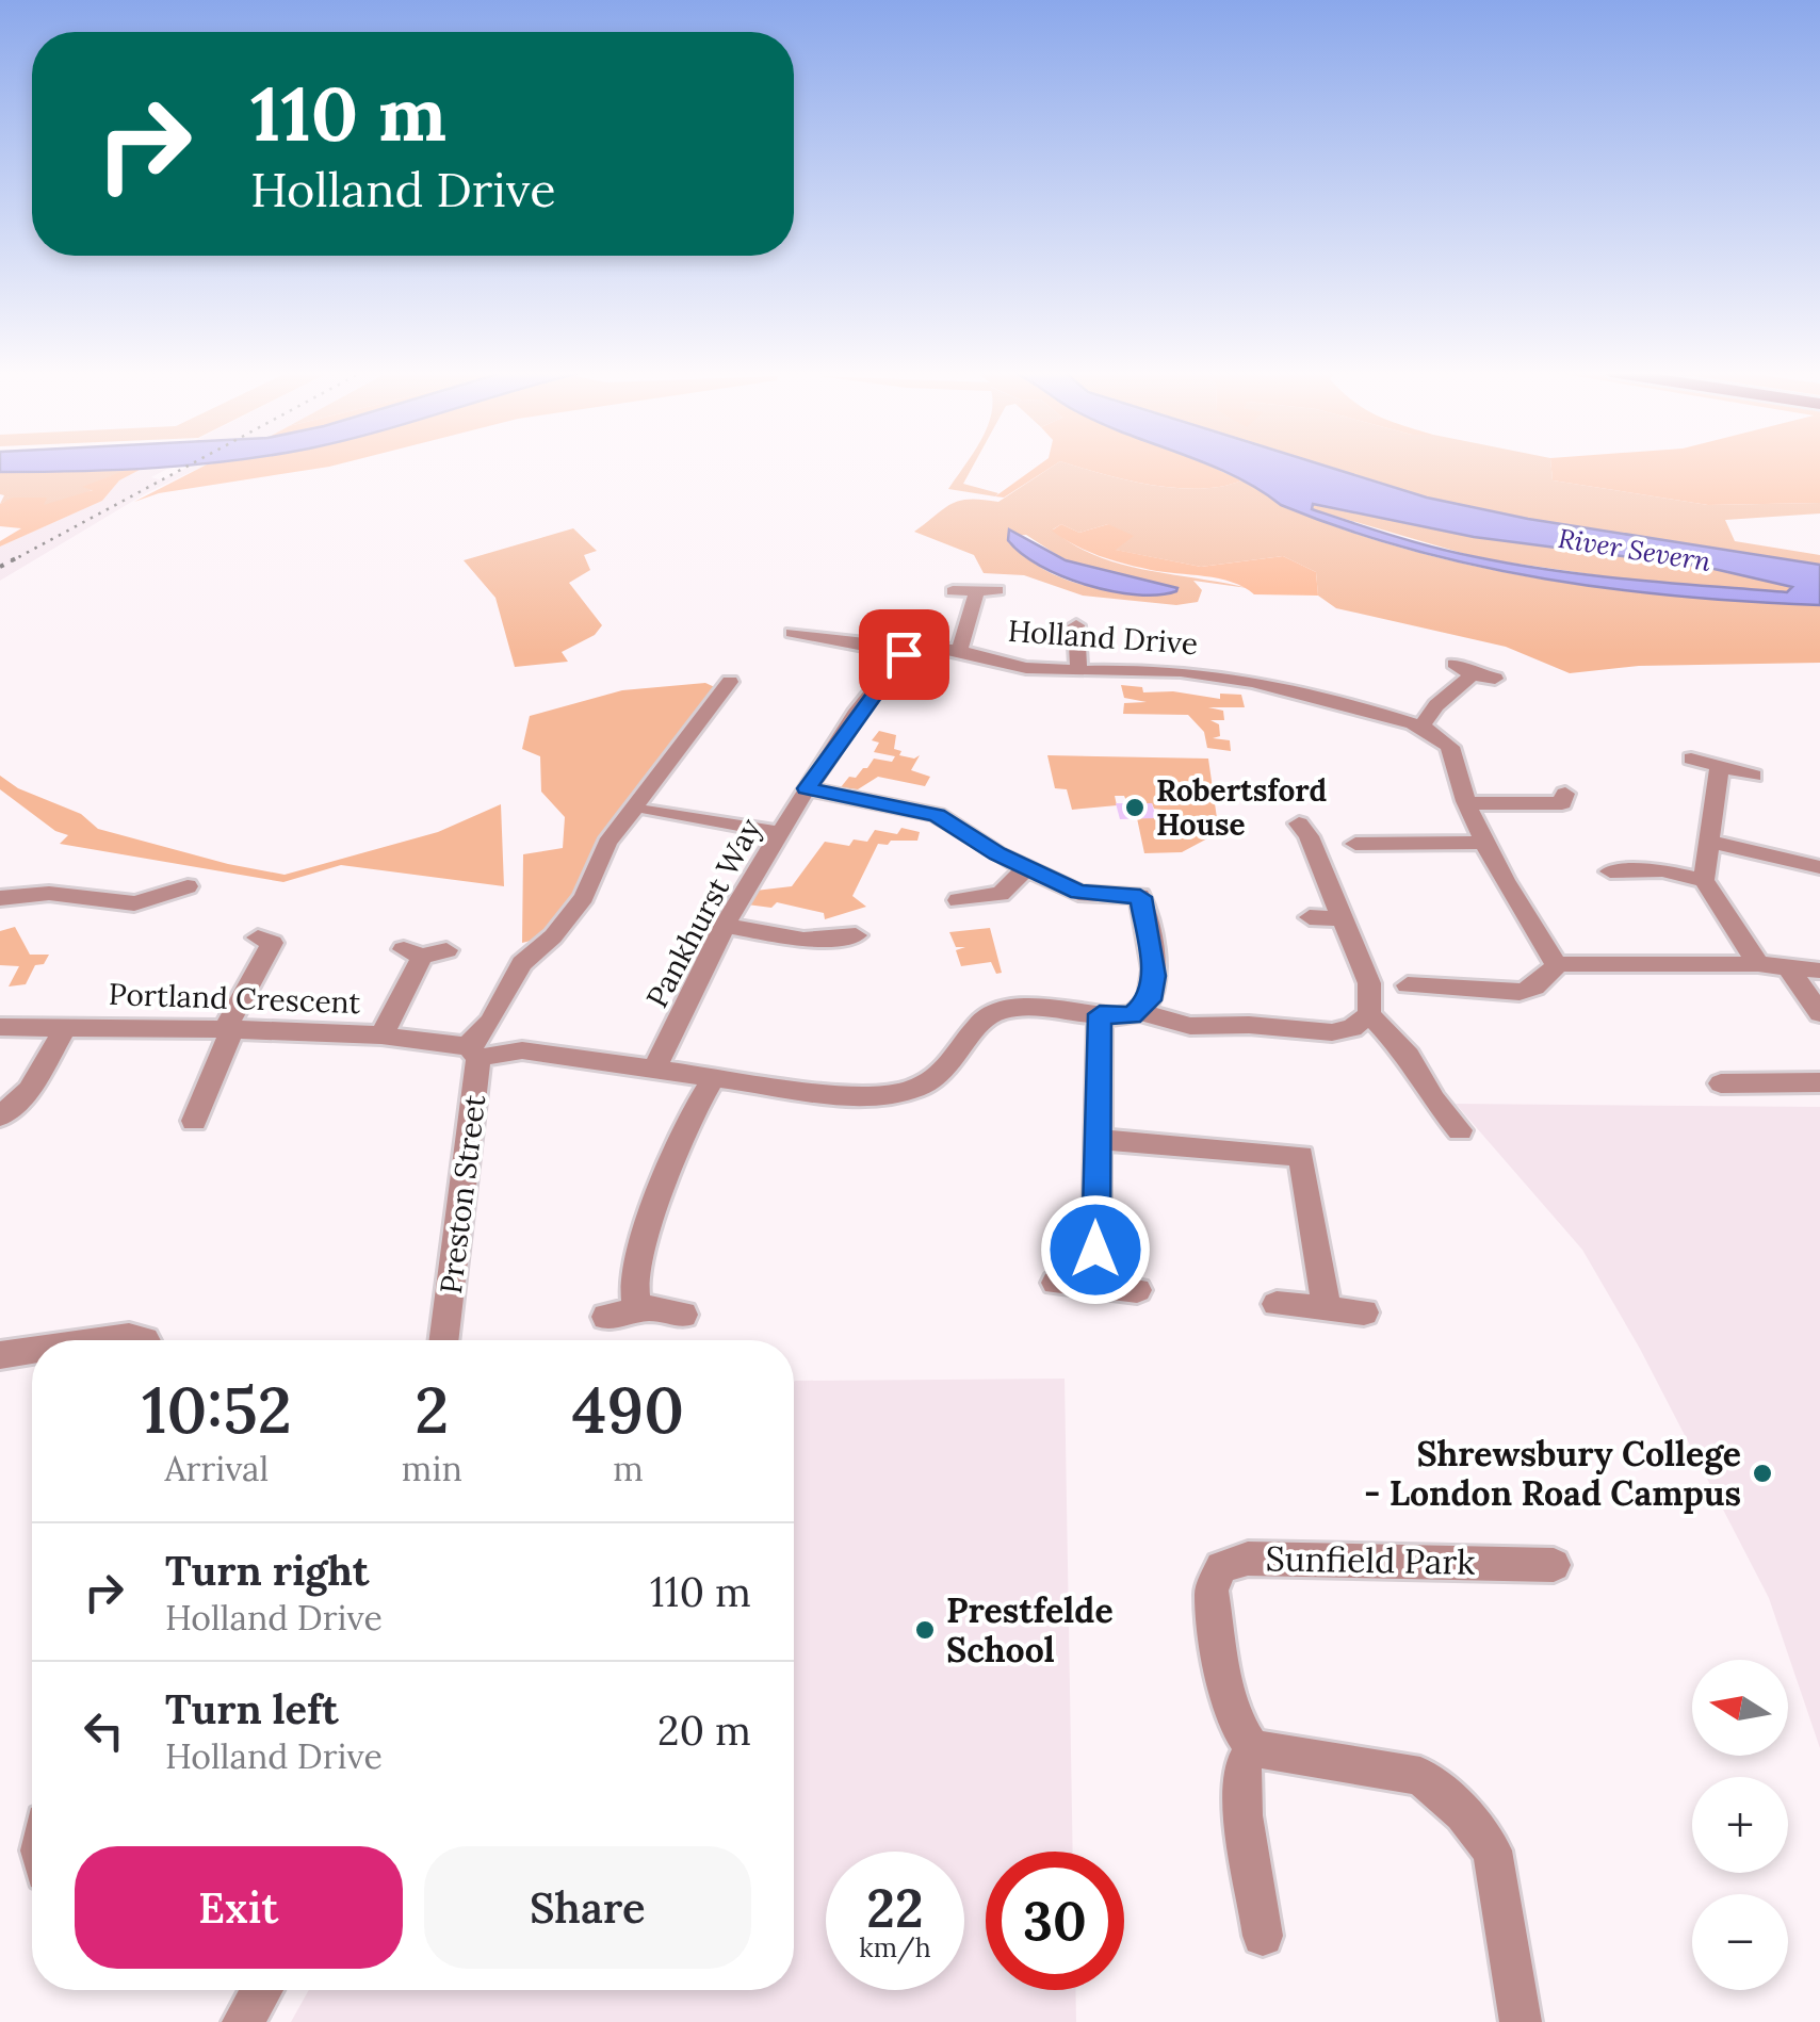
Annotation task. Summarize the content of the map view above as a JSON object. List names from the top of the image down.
{
  "streets": {
    "street": [
      "Holland Drive",
      "Pankhurst Way",
      "Portland Crescent",
      "Preston Street",
      "Sunfield Park"
    ]
  },
  "crossings": [
    ["Portland Crescent", "Preston Street"]
  ],
  "water": ["River Severn"],
  "places": ["Robertsford House", "Shrewsbury College - London Road Campus", "Prestfelde School"],
  "north": "left",
  "page": {
    "turn": ["110 m", "Holland Drive"],
    "eta": [
      "10:52",
      "Arrival",
      "2",
      "min",
      "490",
      "m"
    ],
    "list": [
      {
        "name": "Turn right",
        "note": "Holland Drive",
        "value": "110 m"
      },
      {
        "name": "Turn left",
        "note": "Holland Drive",
        "value": "20 m"
      }
    ],
    "map_buttons": ["+", "−"],
    "buttons": ["Exit", "Share"],
    "speed": "22 km/h",
    "limit": "30"
  }
}
